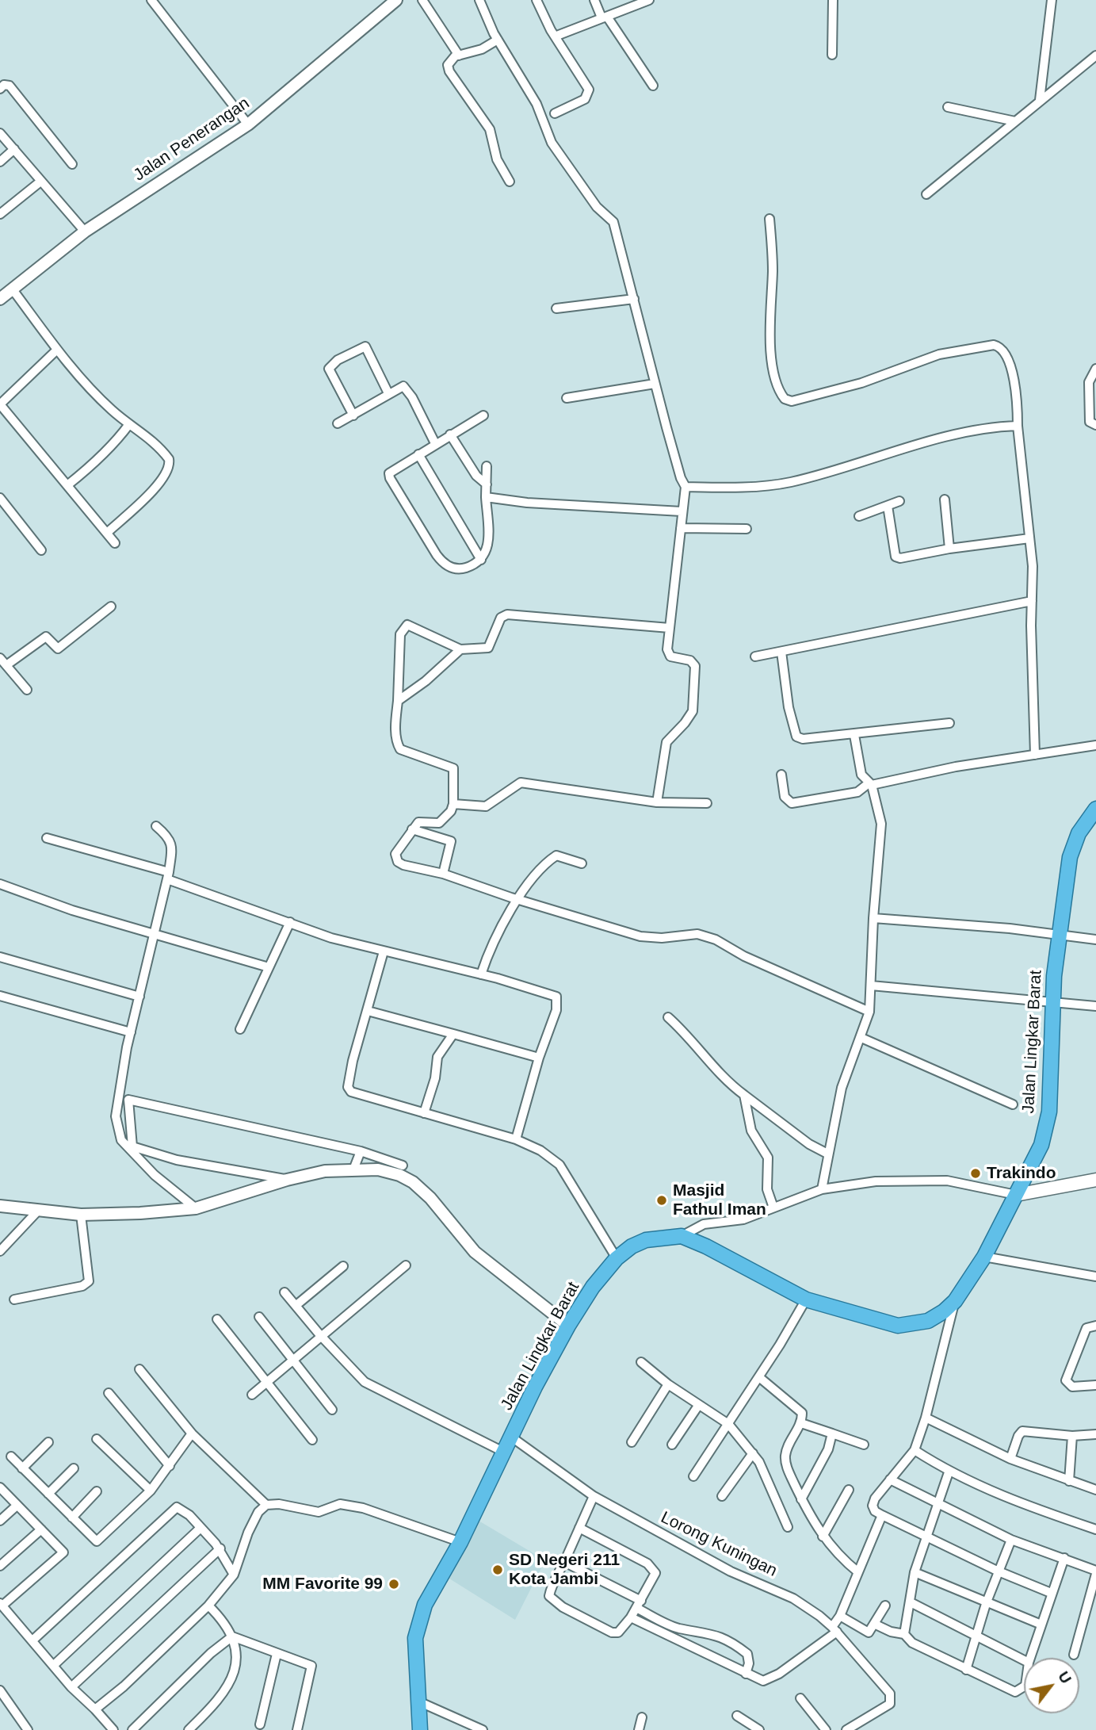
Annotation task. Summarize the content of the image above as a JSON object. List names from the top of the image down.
{
  "streets": {
    "highway": ["Jalan Lingkar Barat"],
    "street": ["Jalan Penerangan", "Lorong Kuningan"]
  },
  "crossings": [
    ["Jalan Lingkar Barat", "Lorong Kuningan"]
  ],
  "places": [
    "Trakindo",
    "Masjid Fathul Iman",
    "SD Negeri 211 Kota Jambi",
    "MM Favorite 99"
  ],
  "north": "top right"
}
